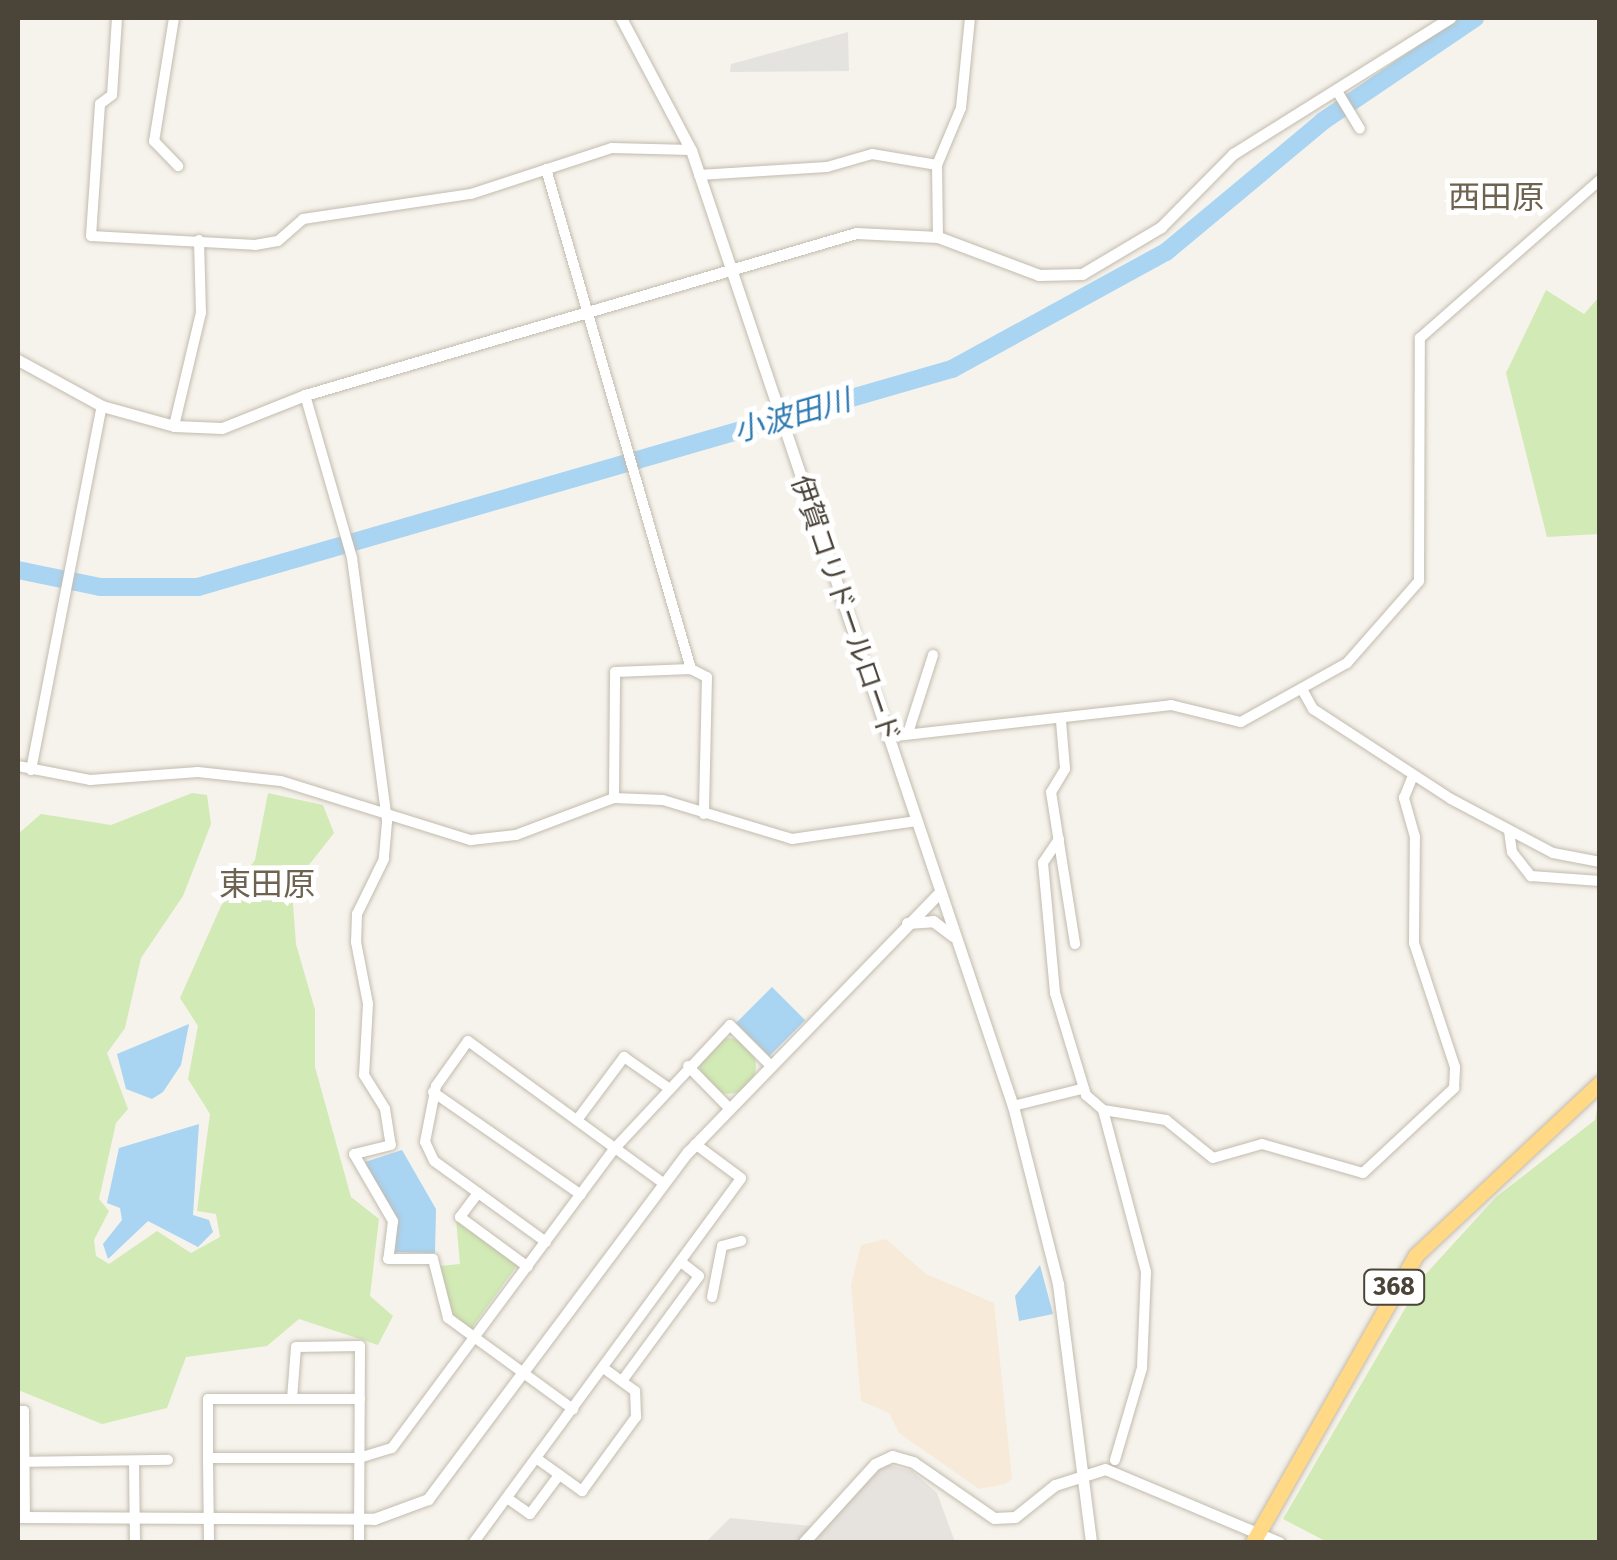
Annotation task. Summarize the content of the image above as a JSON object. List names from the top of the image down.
{
  "streets": {
    "highway": ["368"],
    "street": ["伊賀コリドールロード"]
  },
  "districts": ["西田原", "東田原"],
  "water": ["小波田川"]
}
